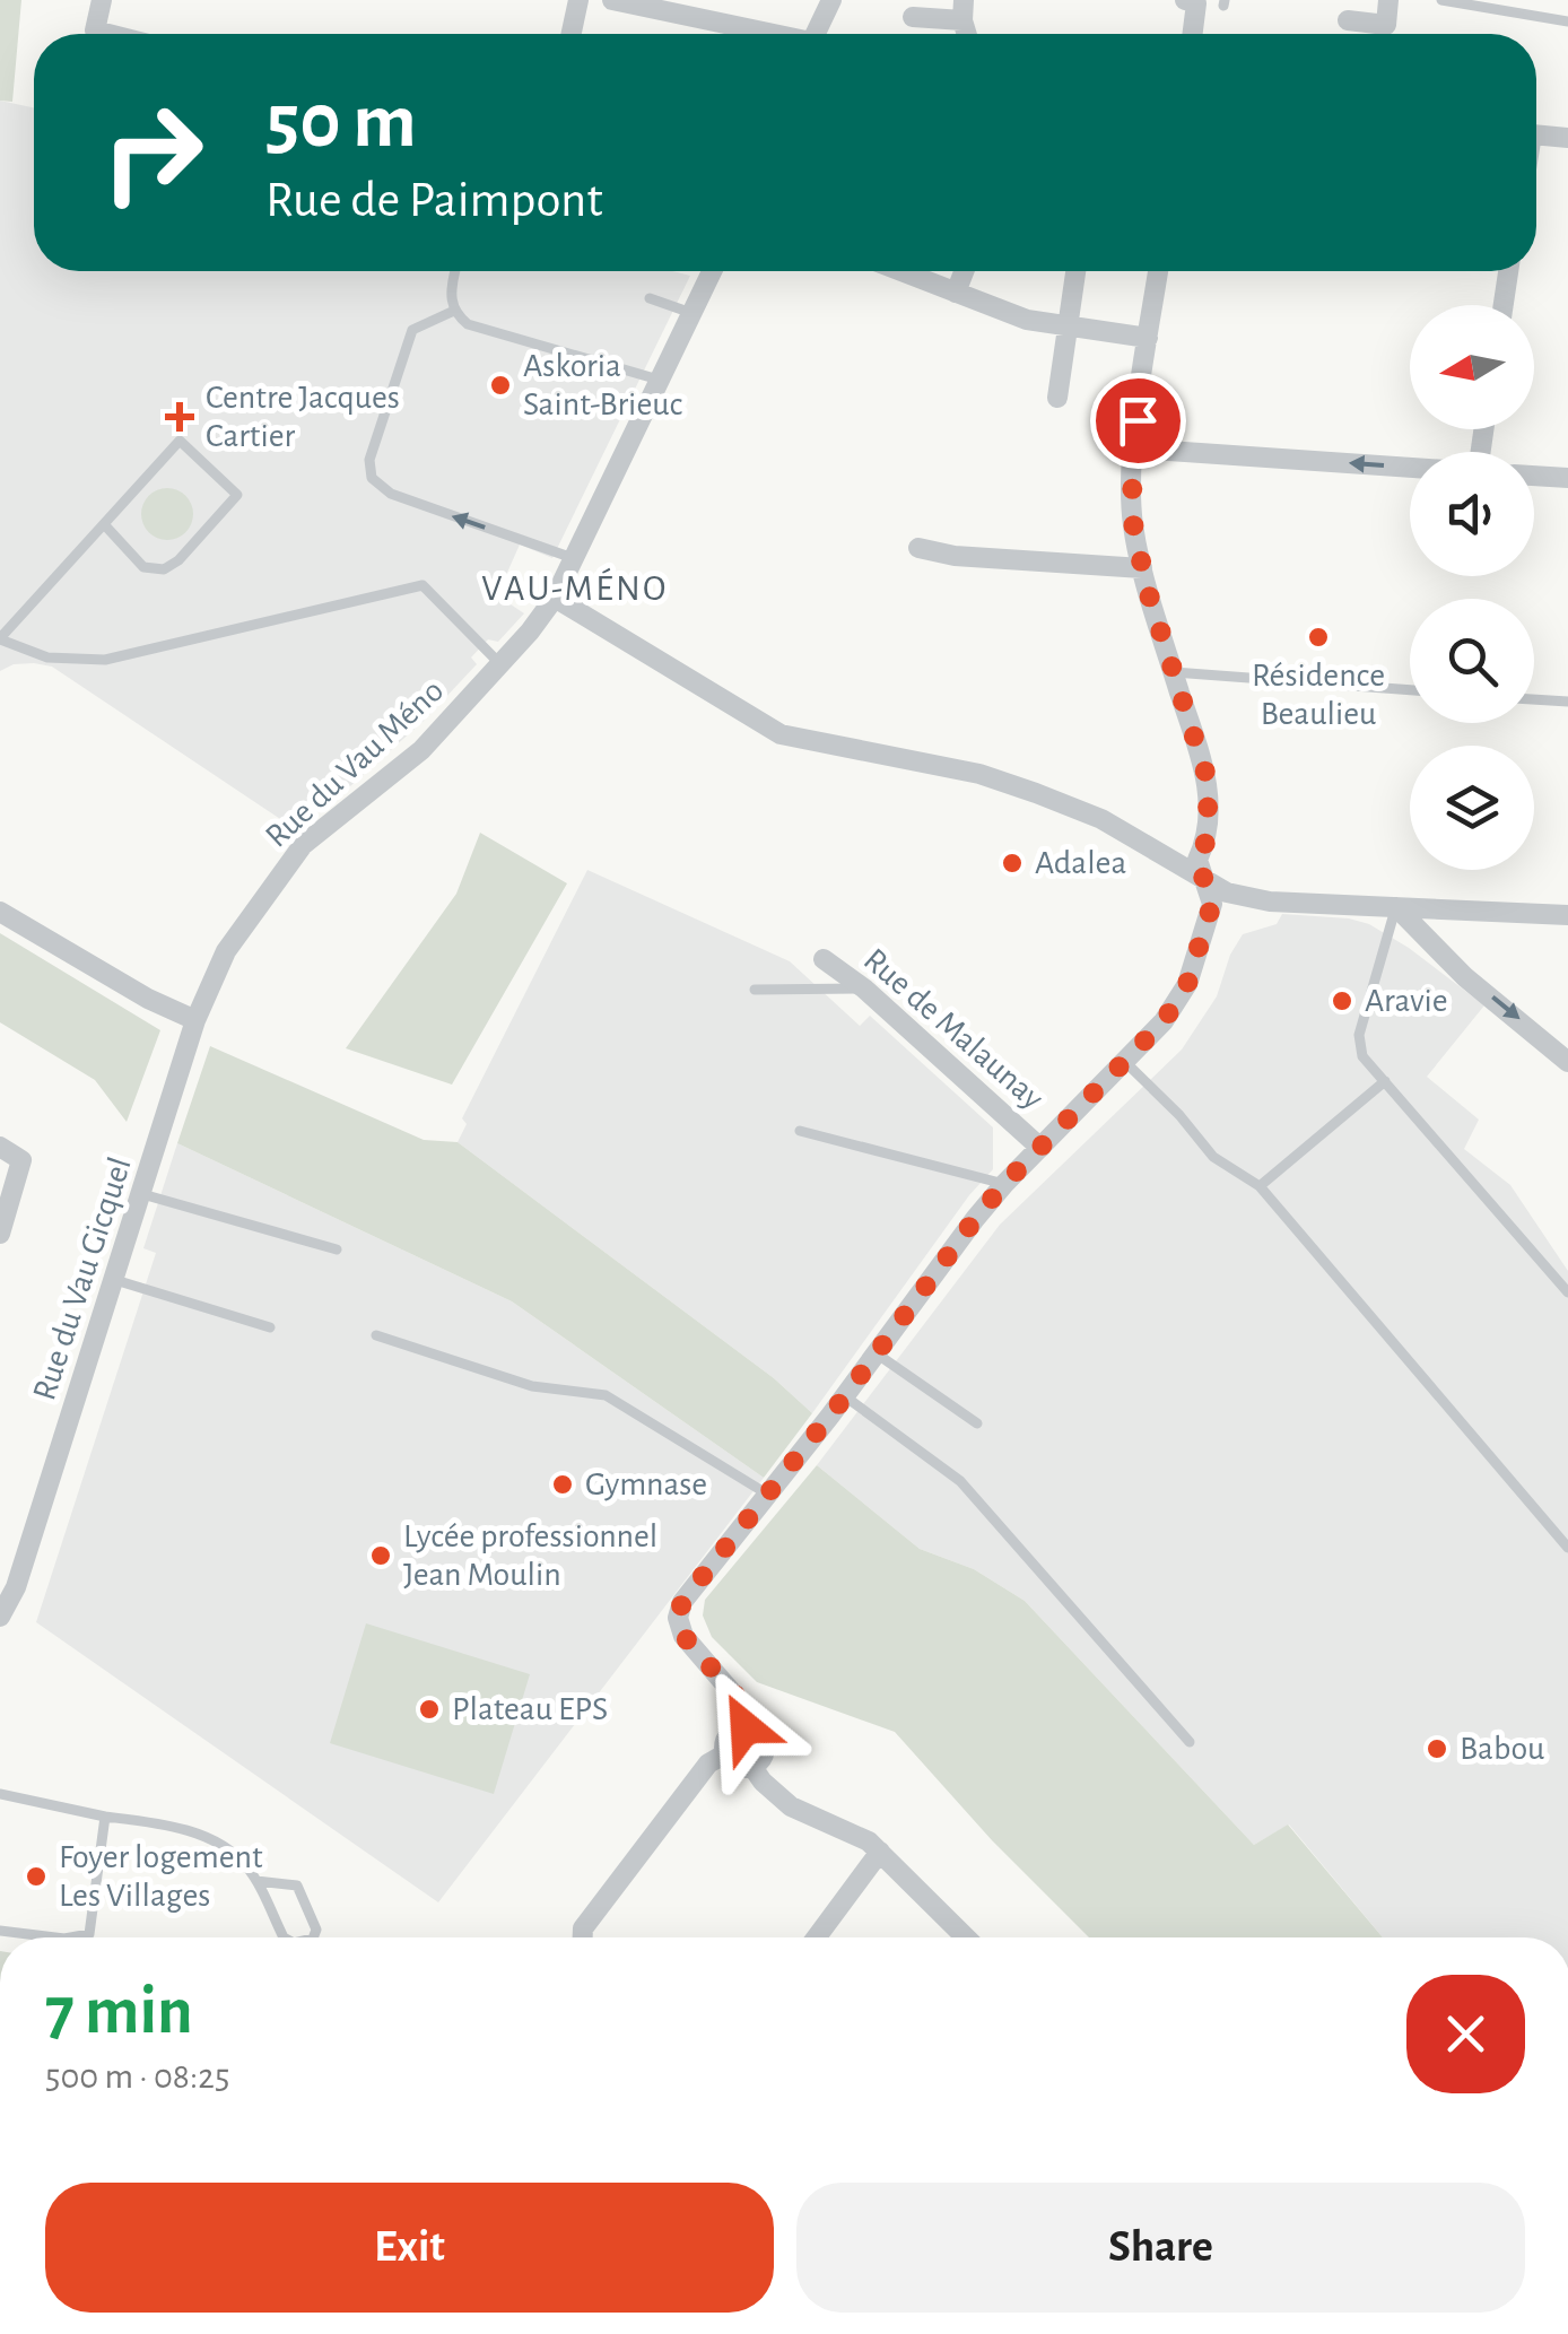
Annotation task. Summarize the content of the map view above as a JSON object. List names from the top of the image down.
{
  "streets": {
    "street": ["Rue du Vau Méno", "Rue de Malaunay", "Rue du Vau Gicquel"]
  },
  "crossings": [
    ["Rue du Vau Méno", "Rue du Vau Gicquel"]
  ],
  "districts": ["VAU-MÉNO"],
  "places": {
    "other": [
      "Askoria Saint-Brieuc",
      "Résidence Beaulieu",
      "Adalea",
      "Aravie",
      "Gymnase",
      "Lycée professionnel Jean Moulin",
      "Plateau EPS",
      "Babou",
      "Foyer logement Les Villages"
    ],
    "health": ["Centre Jacques Cartier"]
  },
  "north": "left",
  "page": {
    "turn": ["50 m", "Rue de Paimpont"],
    "heading": ["7 min", "500 m · 08:25"],
    "buttons": ["Exit", "Share"]
  }
}
